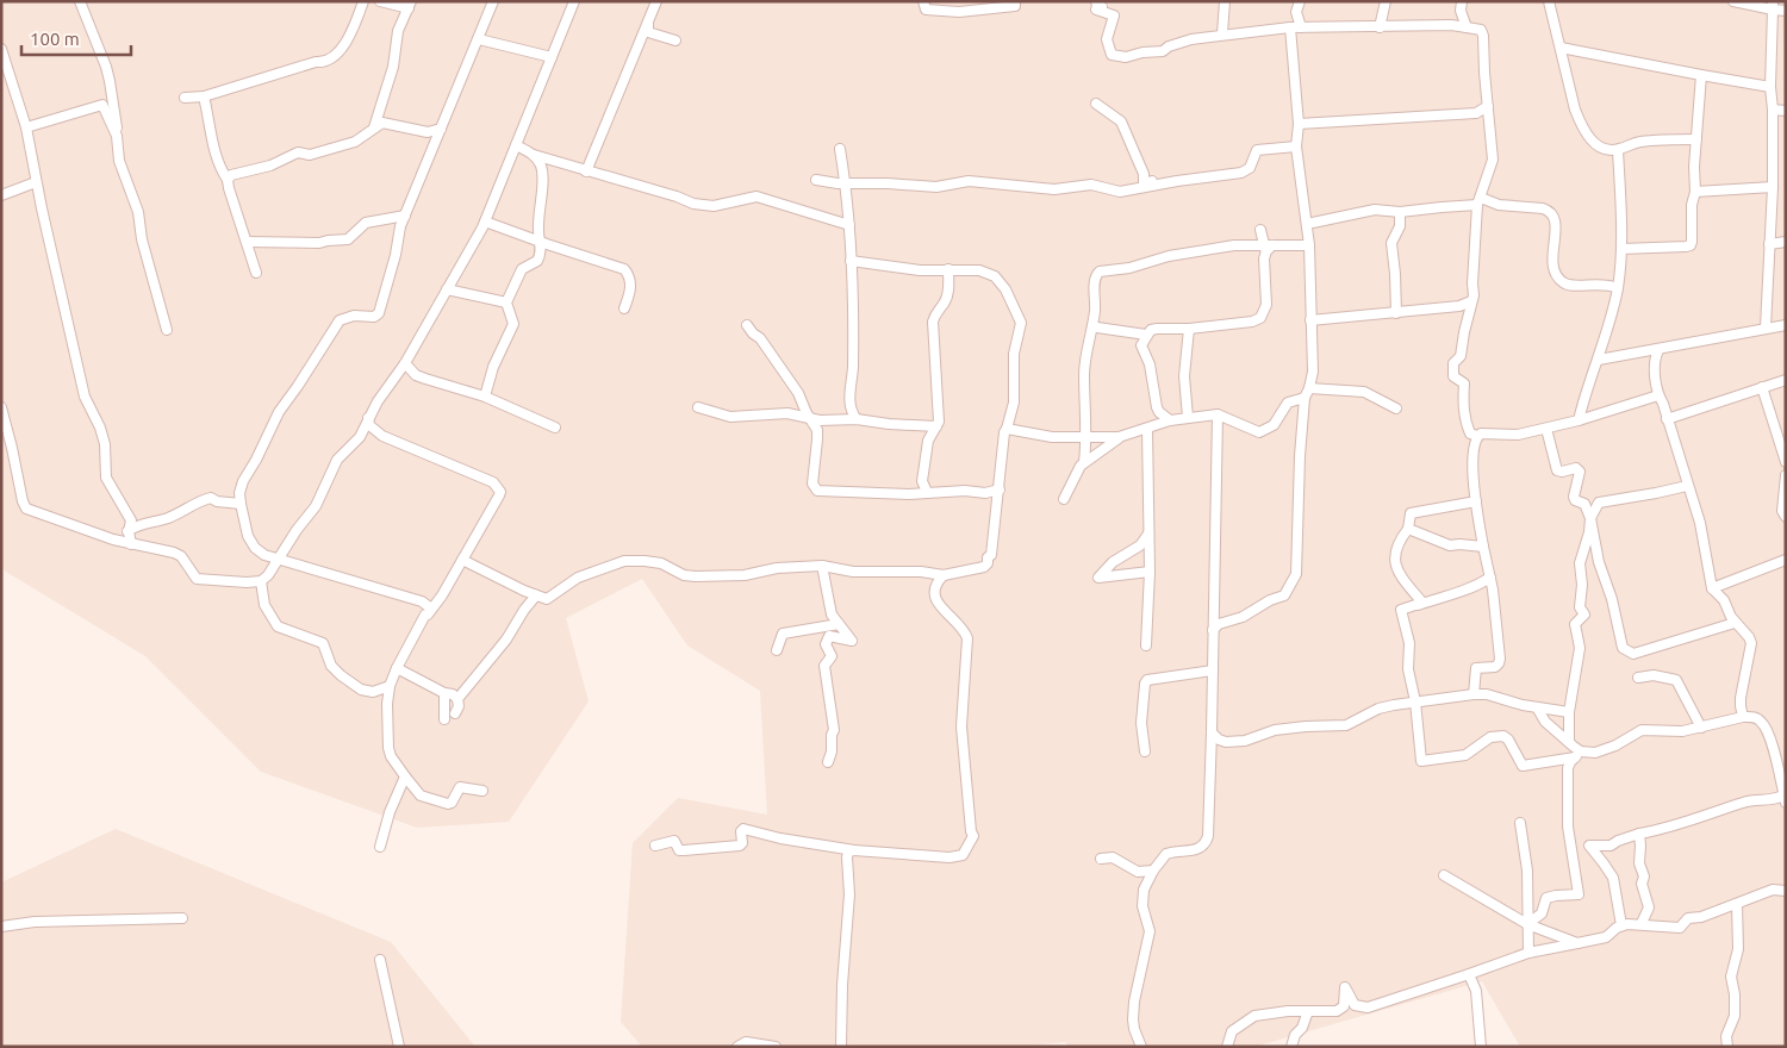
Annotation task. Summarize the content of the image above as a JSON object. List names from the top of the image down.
{
  "scale_bar": "100 m"
}
